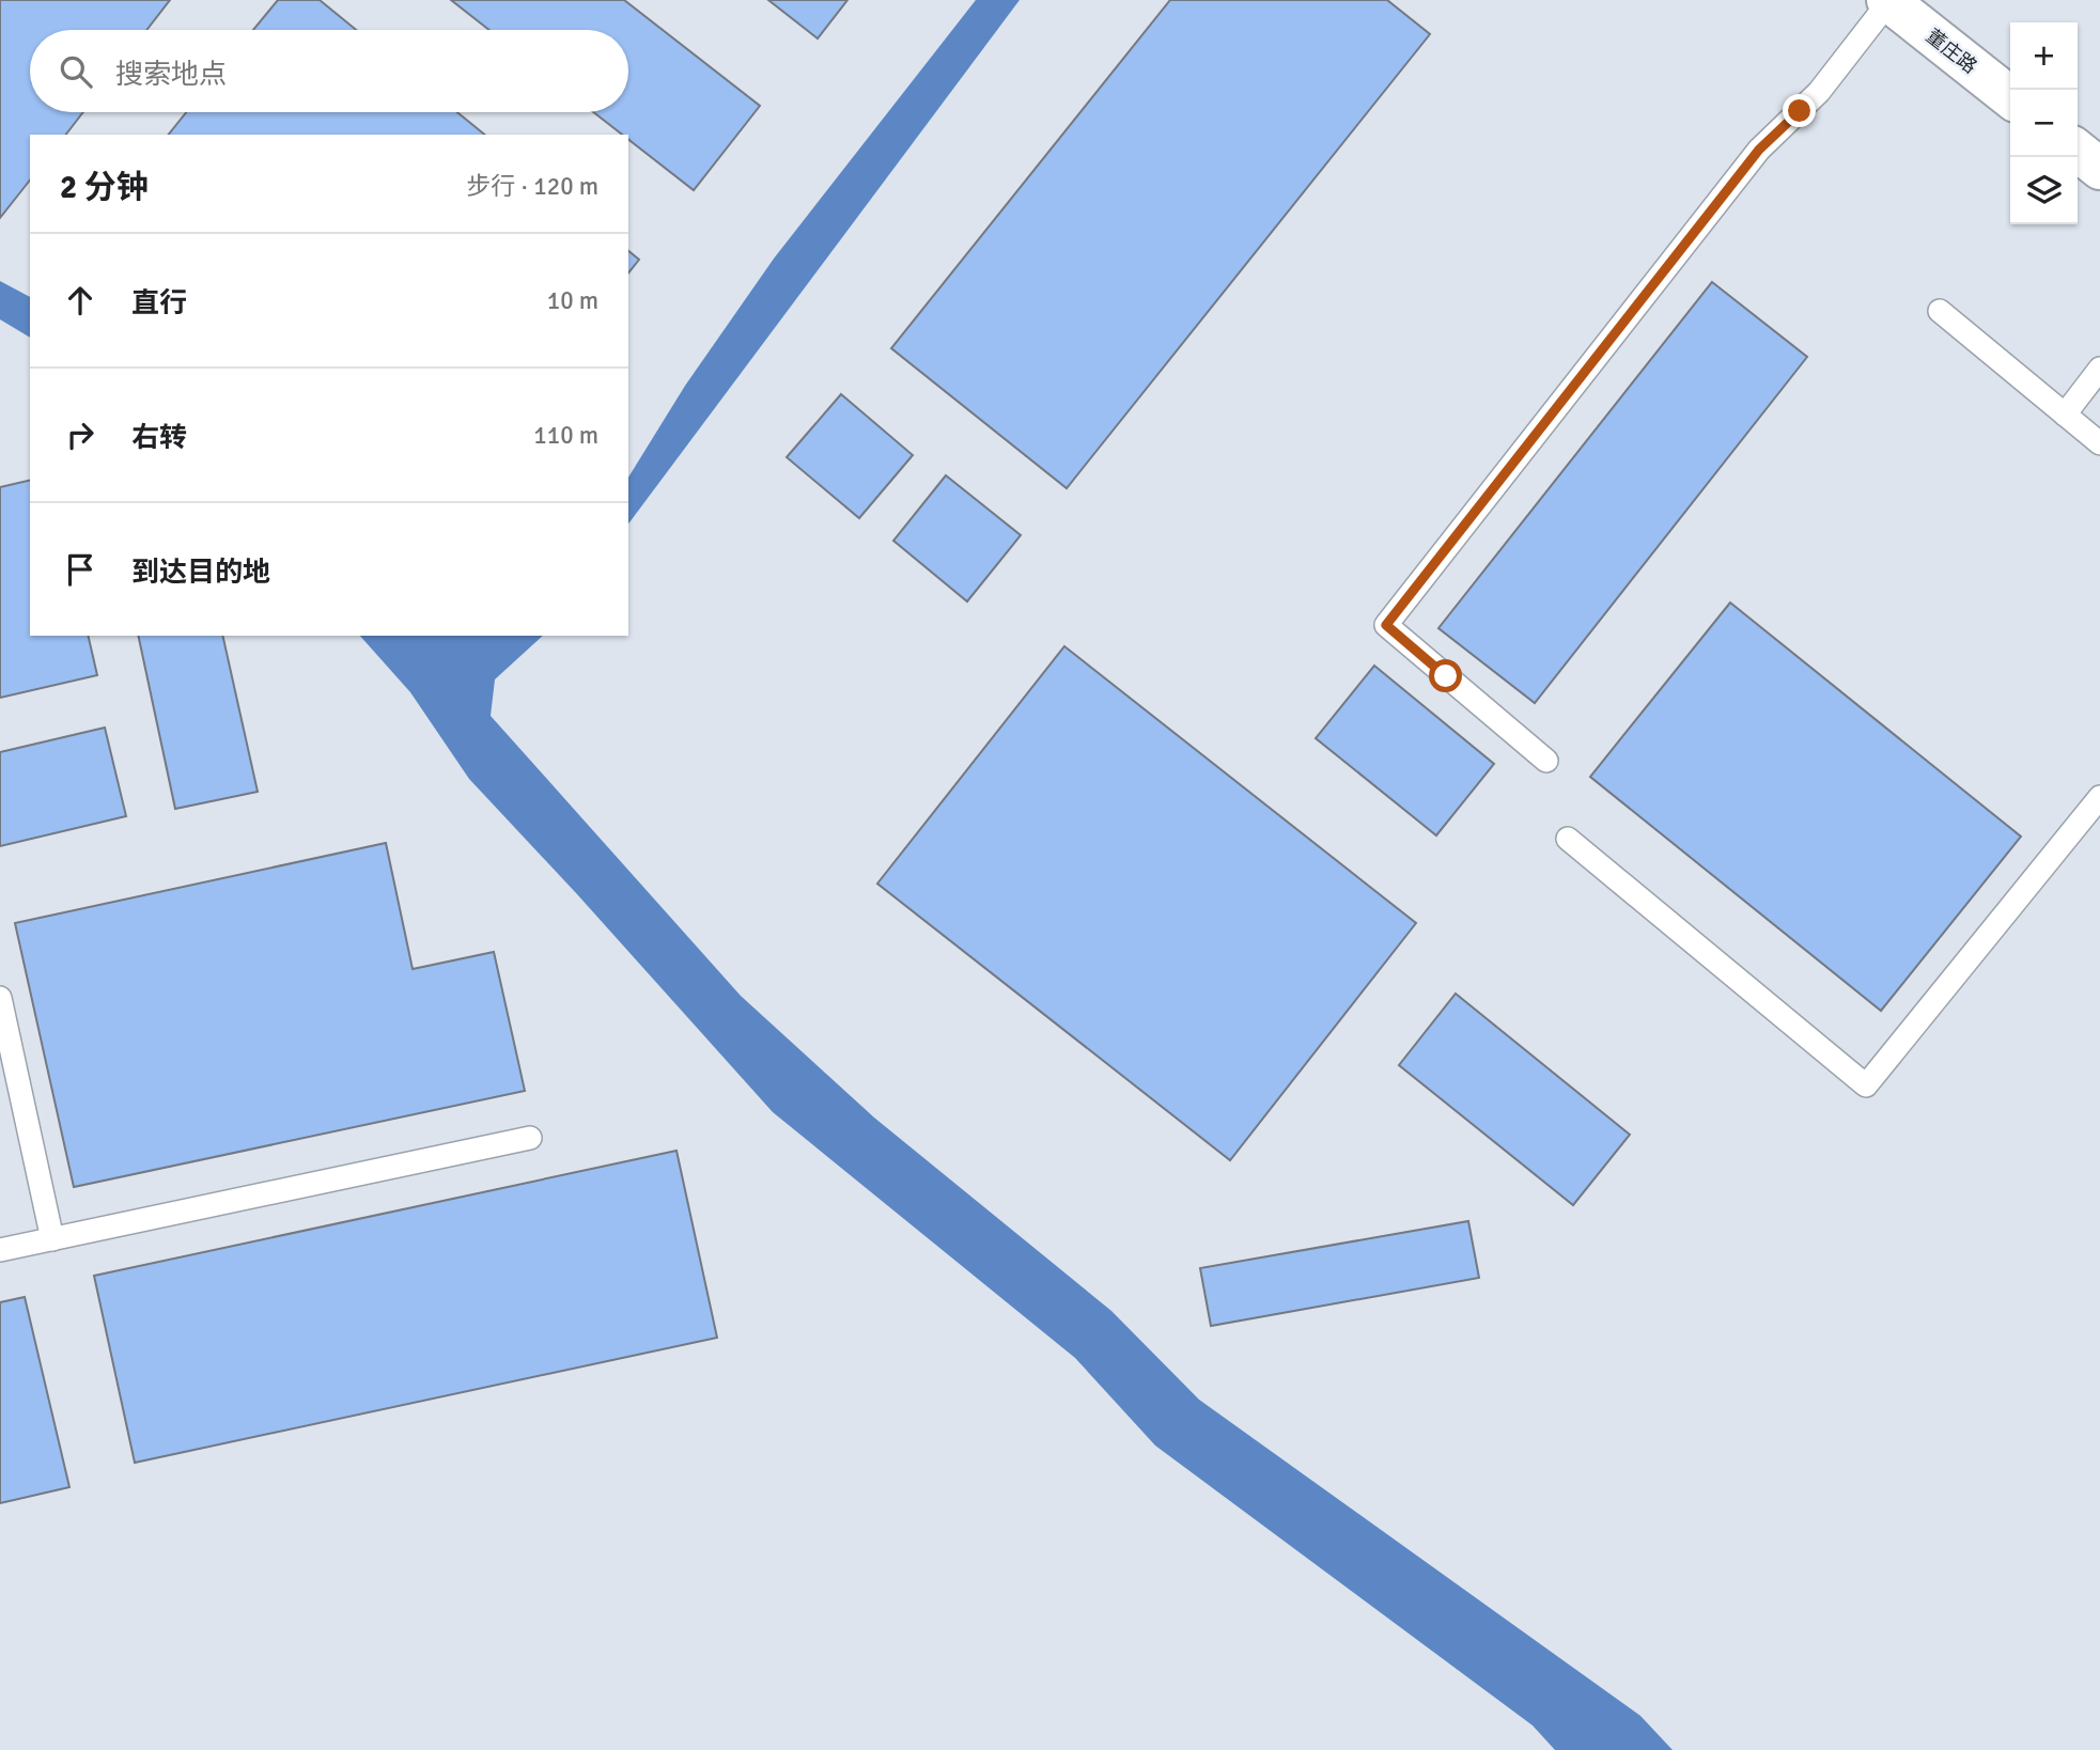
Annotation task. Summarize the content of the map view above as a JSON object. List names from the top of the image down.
{
  "streets": {
    "street": ["董庄路"]
  },
  "page": {
    "map_buttons": ["+", "−"],
    "search": "搜索地点",
    "heading": ["2 分钟", "步行 · 120 m"],
    "list": [
      ["直行", "10 m"],
      ["右转", "110 m"],
      "到达目的地"
    ]
  }
}
